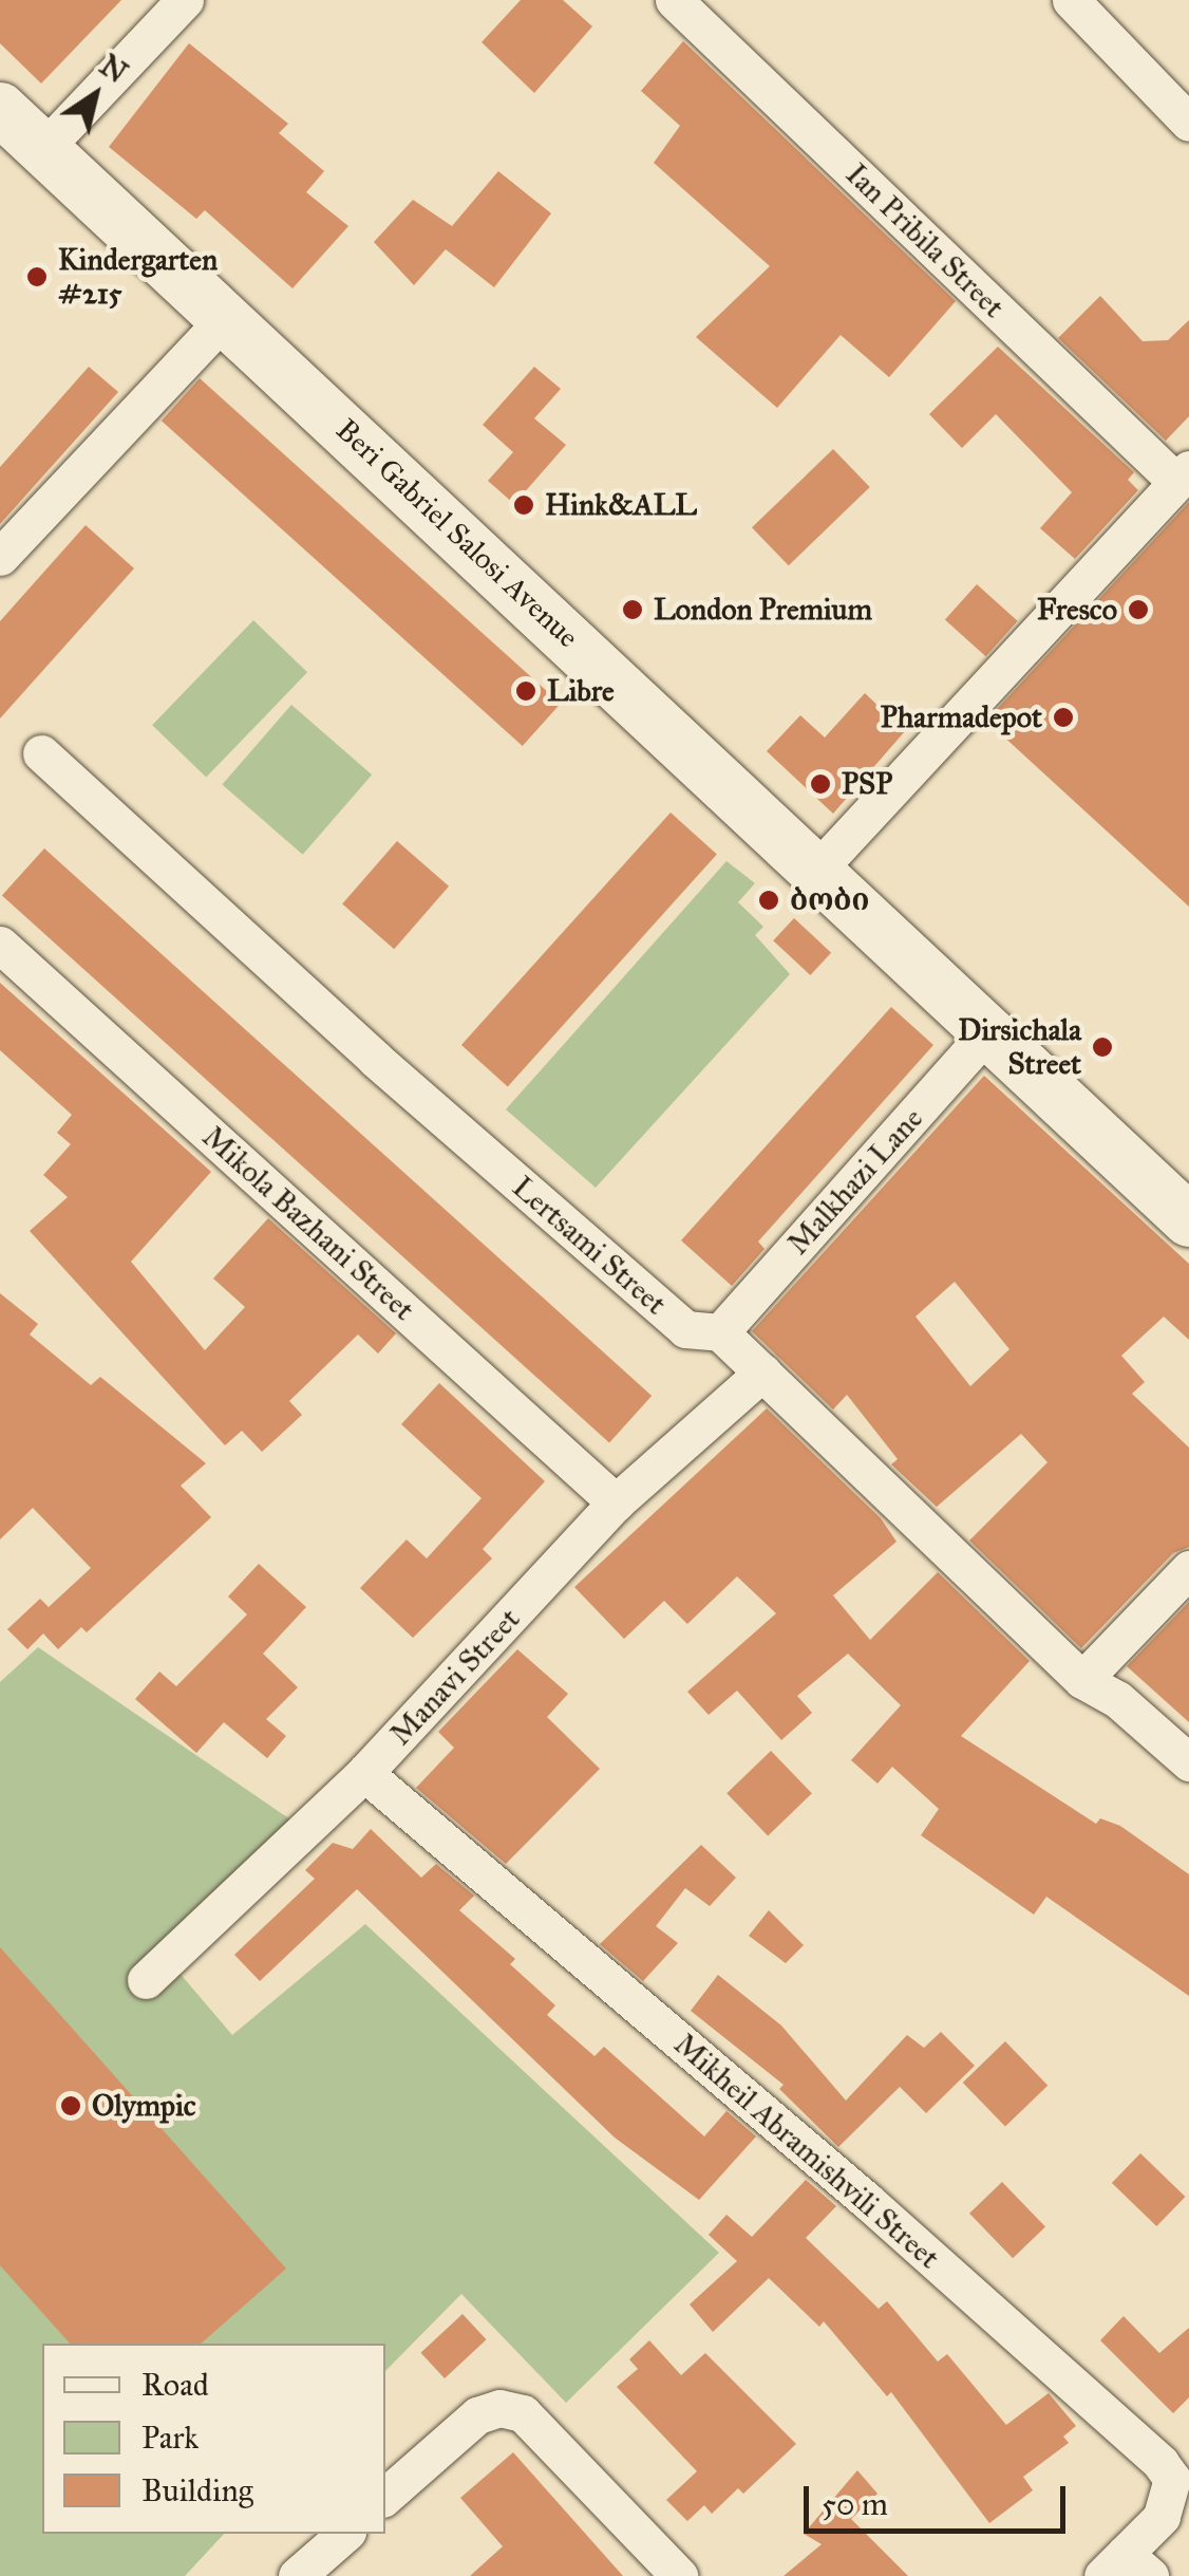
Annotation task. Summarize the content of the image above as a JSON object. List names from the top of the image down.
{
  "streets": {
    "main road": ["Beri Gabriel Salosi Avenue"],
    "street": [
      "Ian Pribila Street",
      "Malkhazi Lane",
      "Mikola Bazhani Street",
      "Lertsami Street",
      "Manavi Street",
      "Mikheil Abramishvili Street"
    ]
  },
  "crossings": [
    ["Beri Gabriel Salosi Avenue", "Malkhazi Lane"],
    ["Malkhazi Lane", "Lertsami Street"],
    ["Mikola Bazhani Street", "Manavi Street"],
    ["Lertsami Street", "Manavi Street"],
    ["Manavi Street", "Mikheil Abramishvili Street"]
  ],
  "places": [
    "Kindergarten #215",
    "Hink&ALL",
    "London Premium",
    "Fresco",
    "Libre",
    "Pharmadepot",
    "PSP",
    "ბობი",
    "Dirsichala Street",
    "Olympic"
  ],
  "legend": ["Road", "Park", "Building"],
  "scale_bar": "50 m",
  "north": "top right"
}
